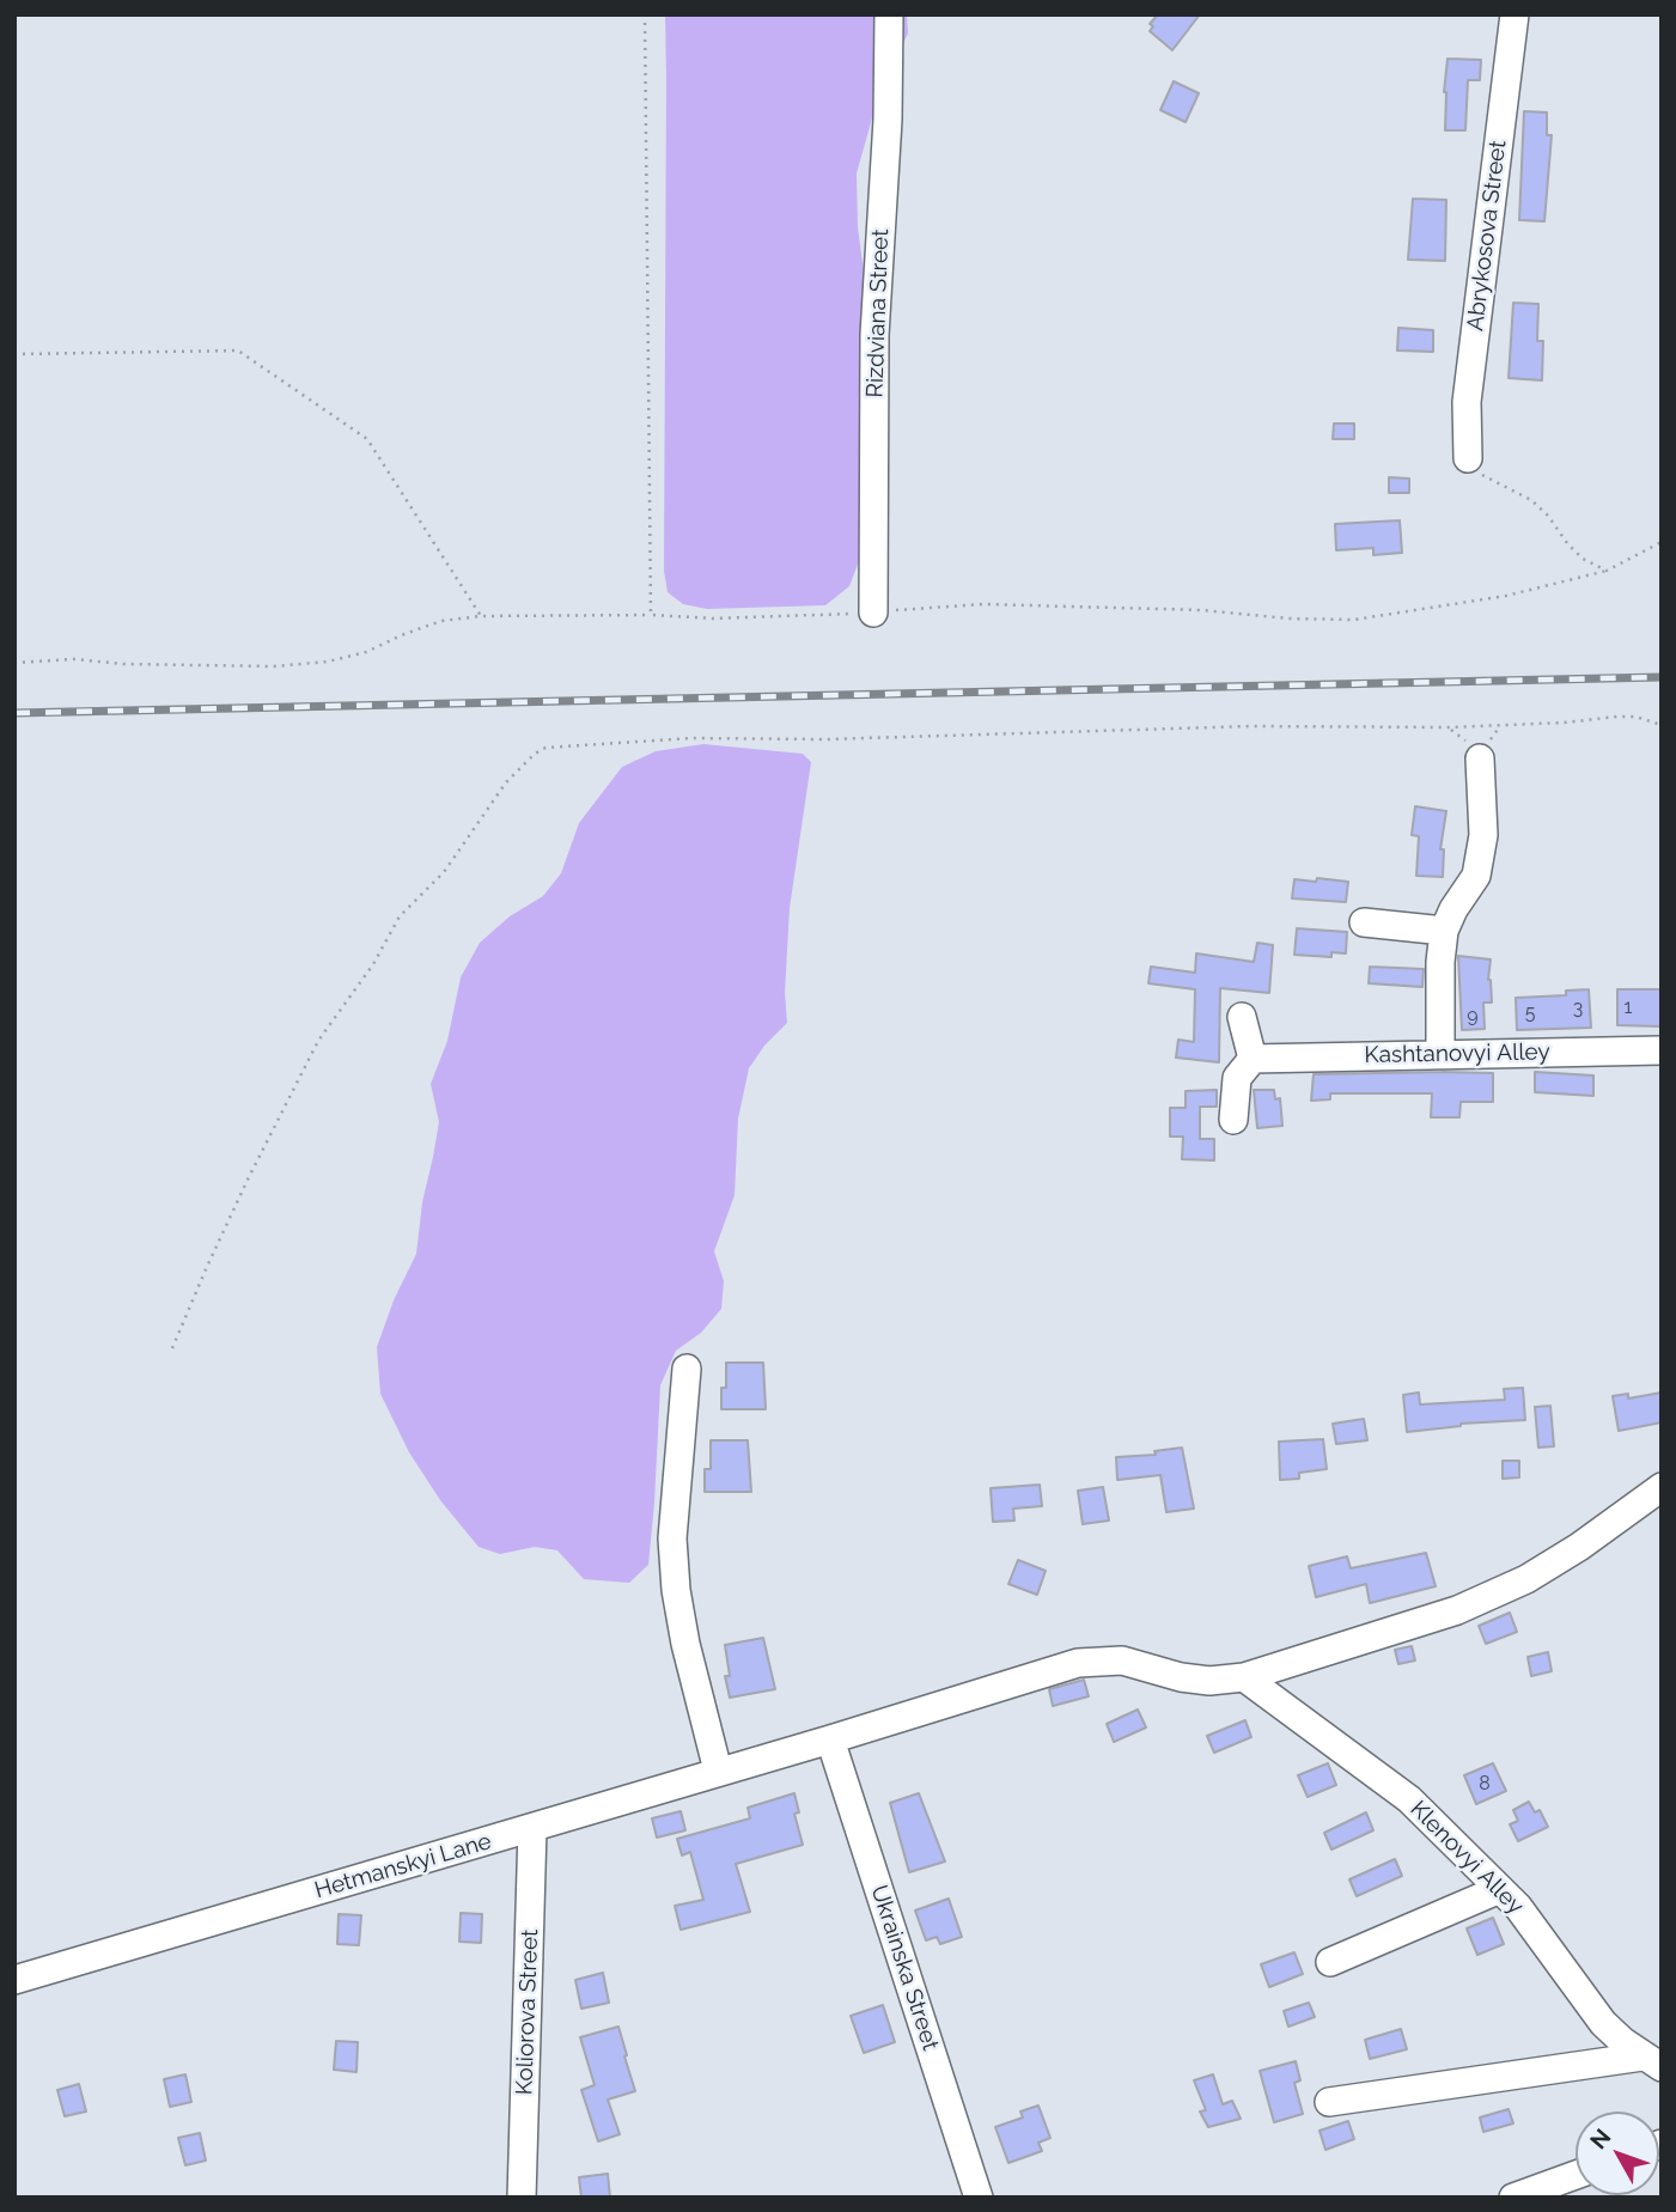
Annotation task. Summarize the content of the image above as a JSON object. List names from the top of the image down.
{
  "streets": {
    "street": [
      "Abrykosova Street",
      "Rizdviana Street",
      "Kashtanovyi Alley",
      "Klenovyi Alley",
      "Hetmanskyi Lane",
      "Ukrainska Street",
      "Koliorova Street"
    ]
  },
  "crossings": [
    ["Hetmanskyi Lane", "Ukrainska Street"],
    ["Hetmanskyi Lane", "Koliorova Street"]
  ],
  "house_numbers": [
    "1",
    "3",
    "5",
    "9",
    "8"
  ],
  "north": "top left"
}
